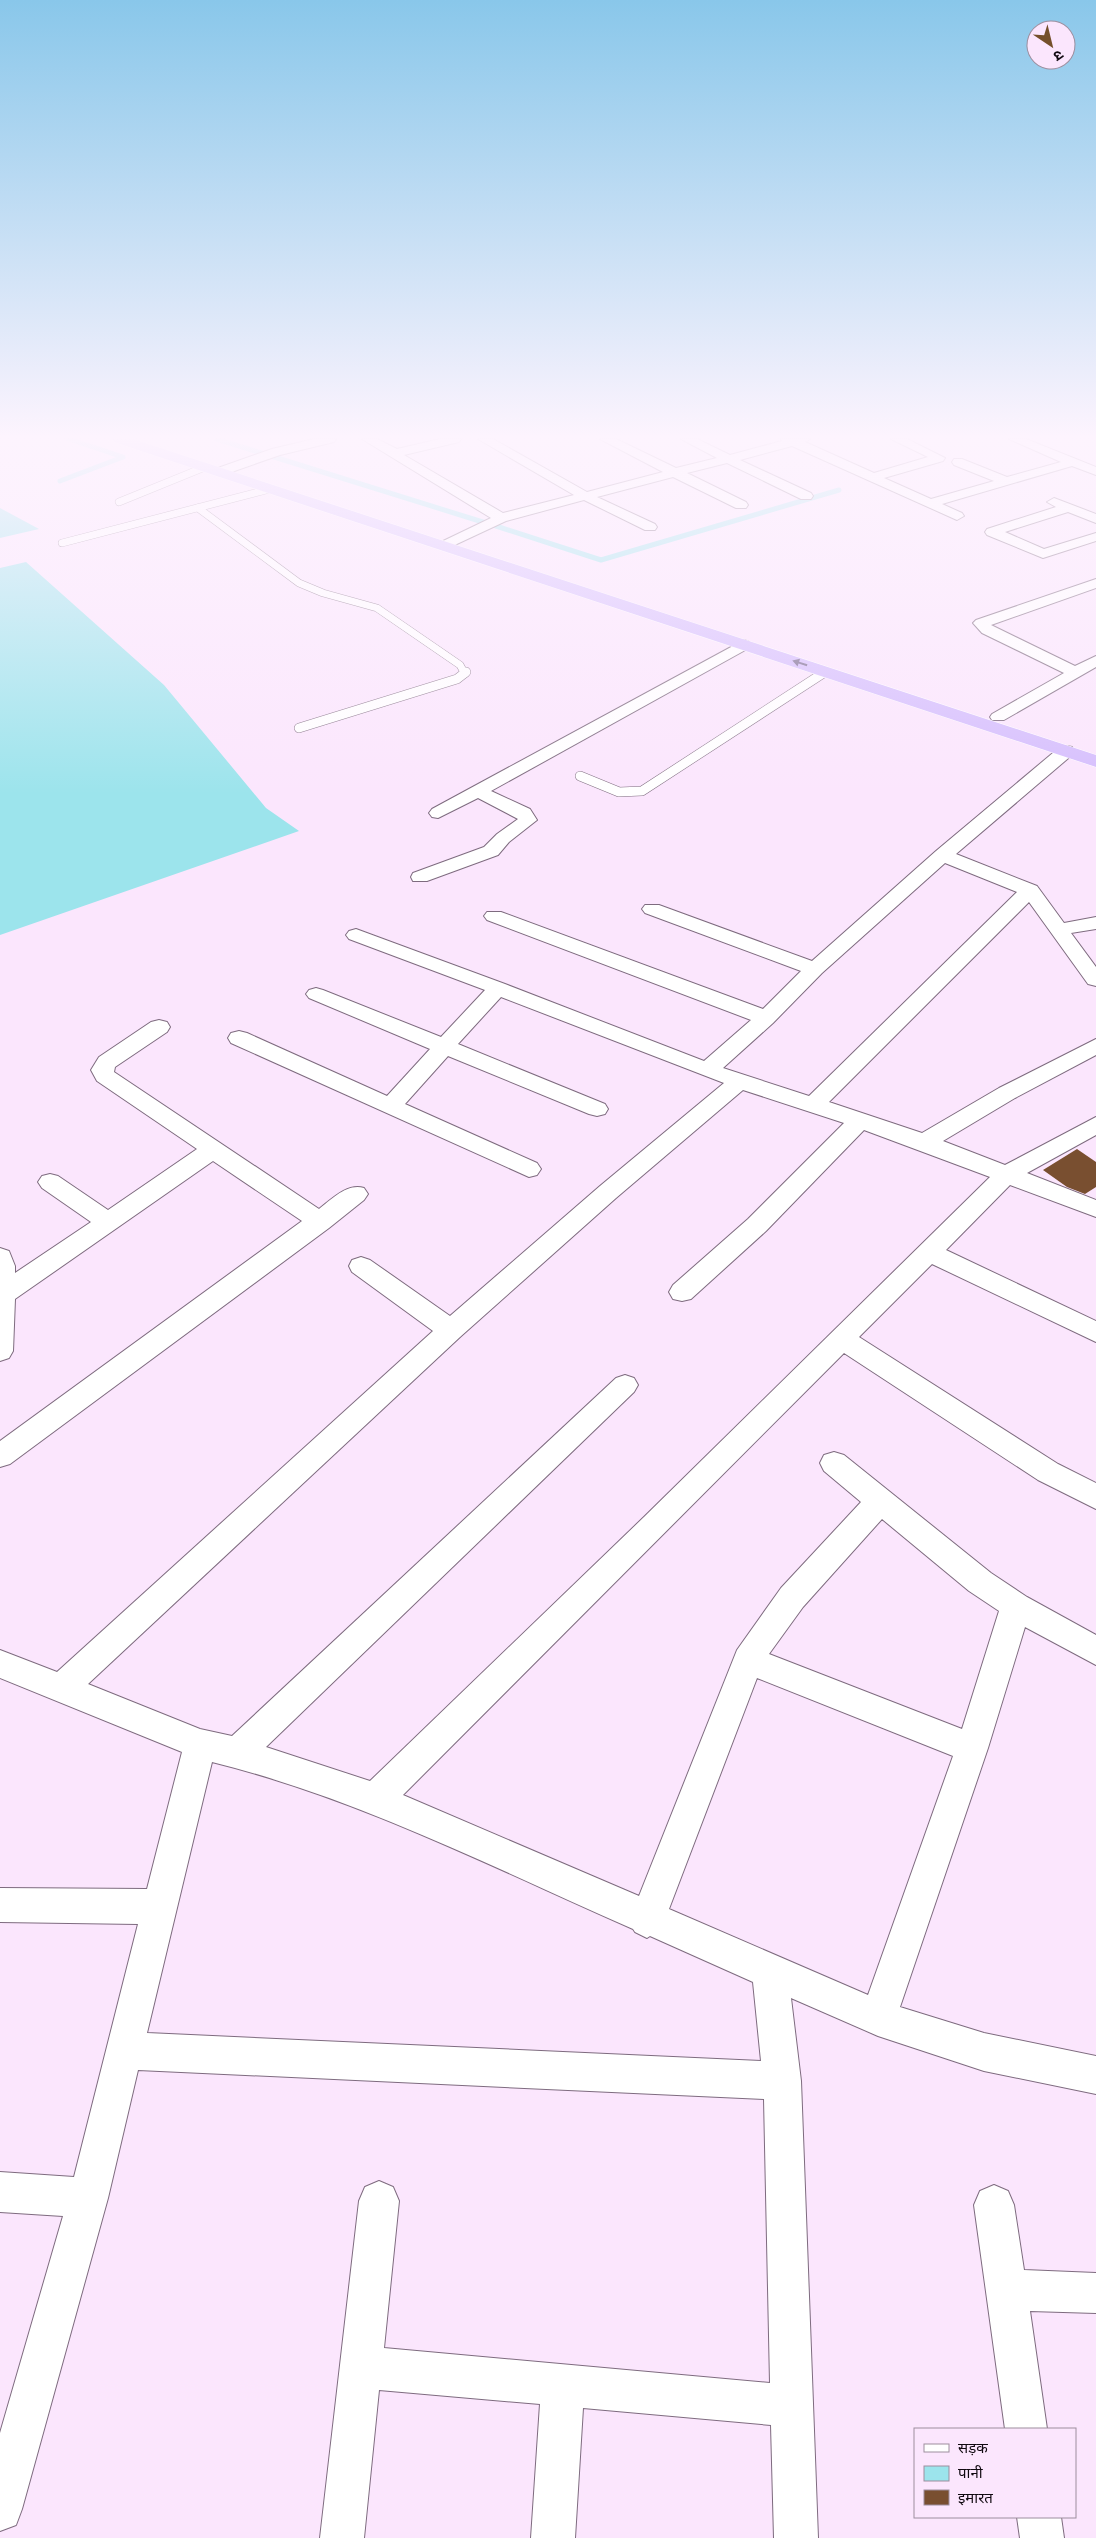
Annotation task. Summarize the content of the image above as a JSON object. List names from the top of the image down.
{
  "legend": ["सड़क", "पानी", "इमारत"],
  "north": "bottom right"
}
